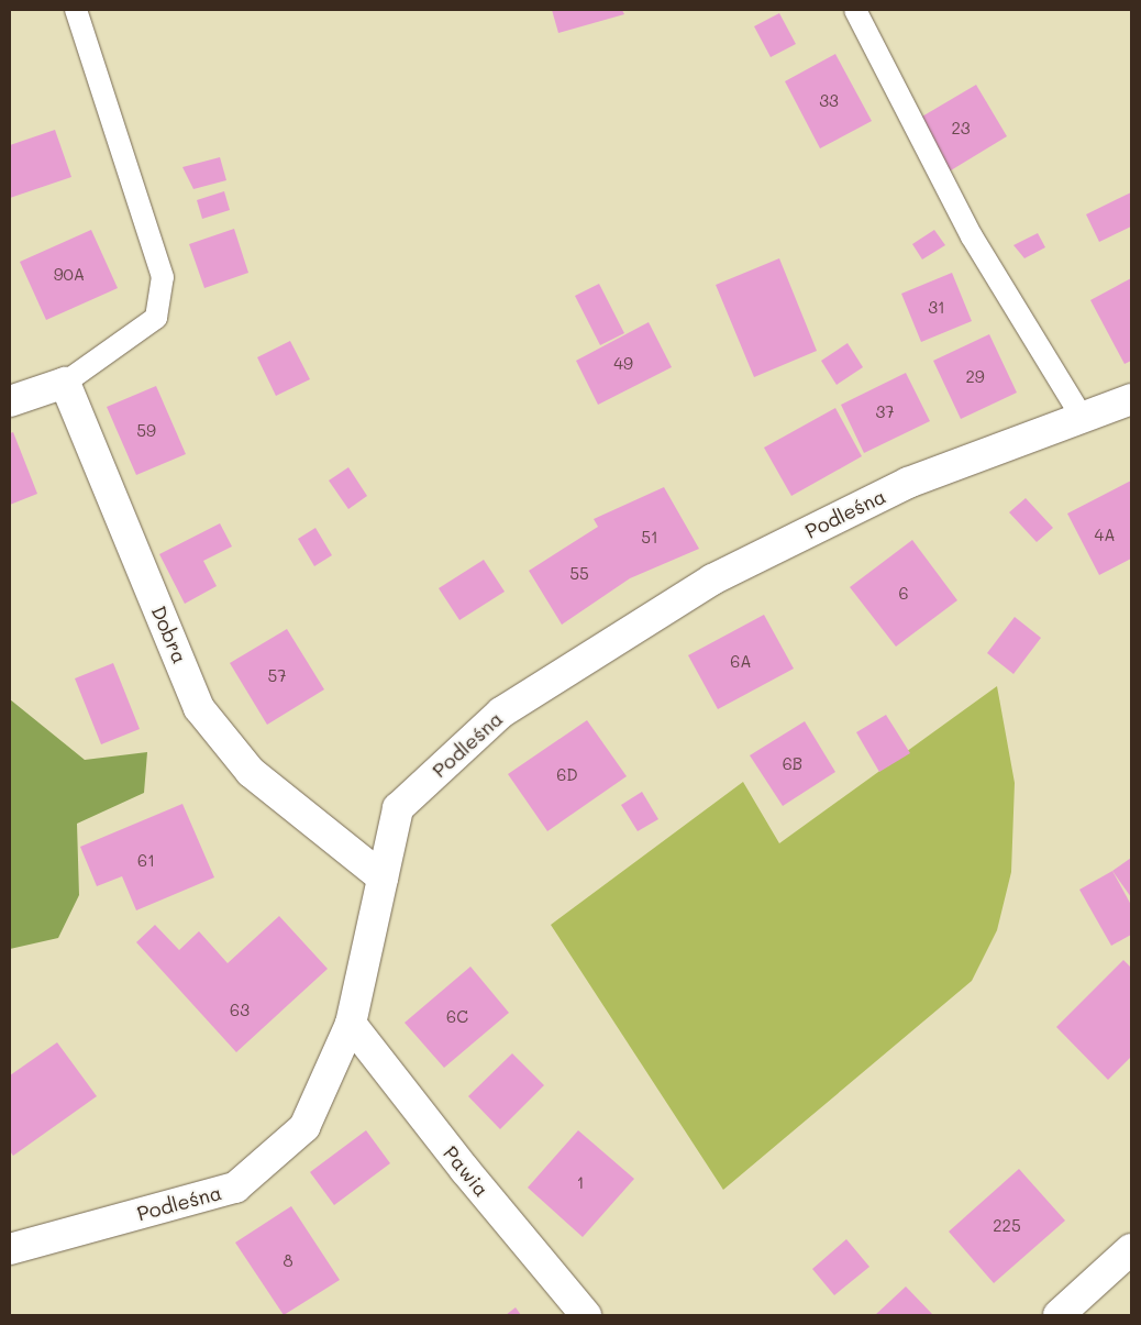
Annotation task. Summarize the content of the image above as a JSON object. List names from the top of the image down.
{
  "streets": {
    "street": ["Podleśna", "Dobra", "Pawia"]
  },
  "crossings": [
    ["Podleśna", "Dobra"],
    ["Podleśna", "Pawia"]
  ],
  "house_numbers": [
    "33",
    "23",
    "90A",
    "31",
    "49",
    "29",
    "37",
    "59",
    "4A",
    "51",
    "55",
    "6",
    "6A",
    "57",
    "6B",
    "6D",
    "61",
    "63",
    "6C",
    "1",
    "225",
    "8"
  ]
}
